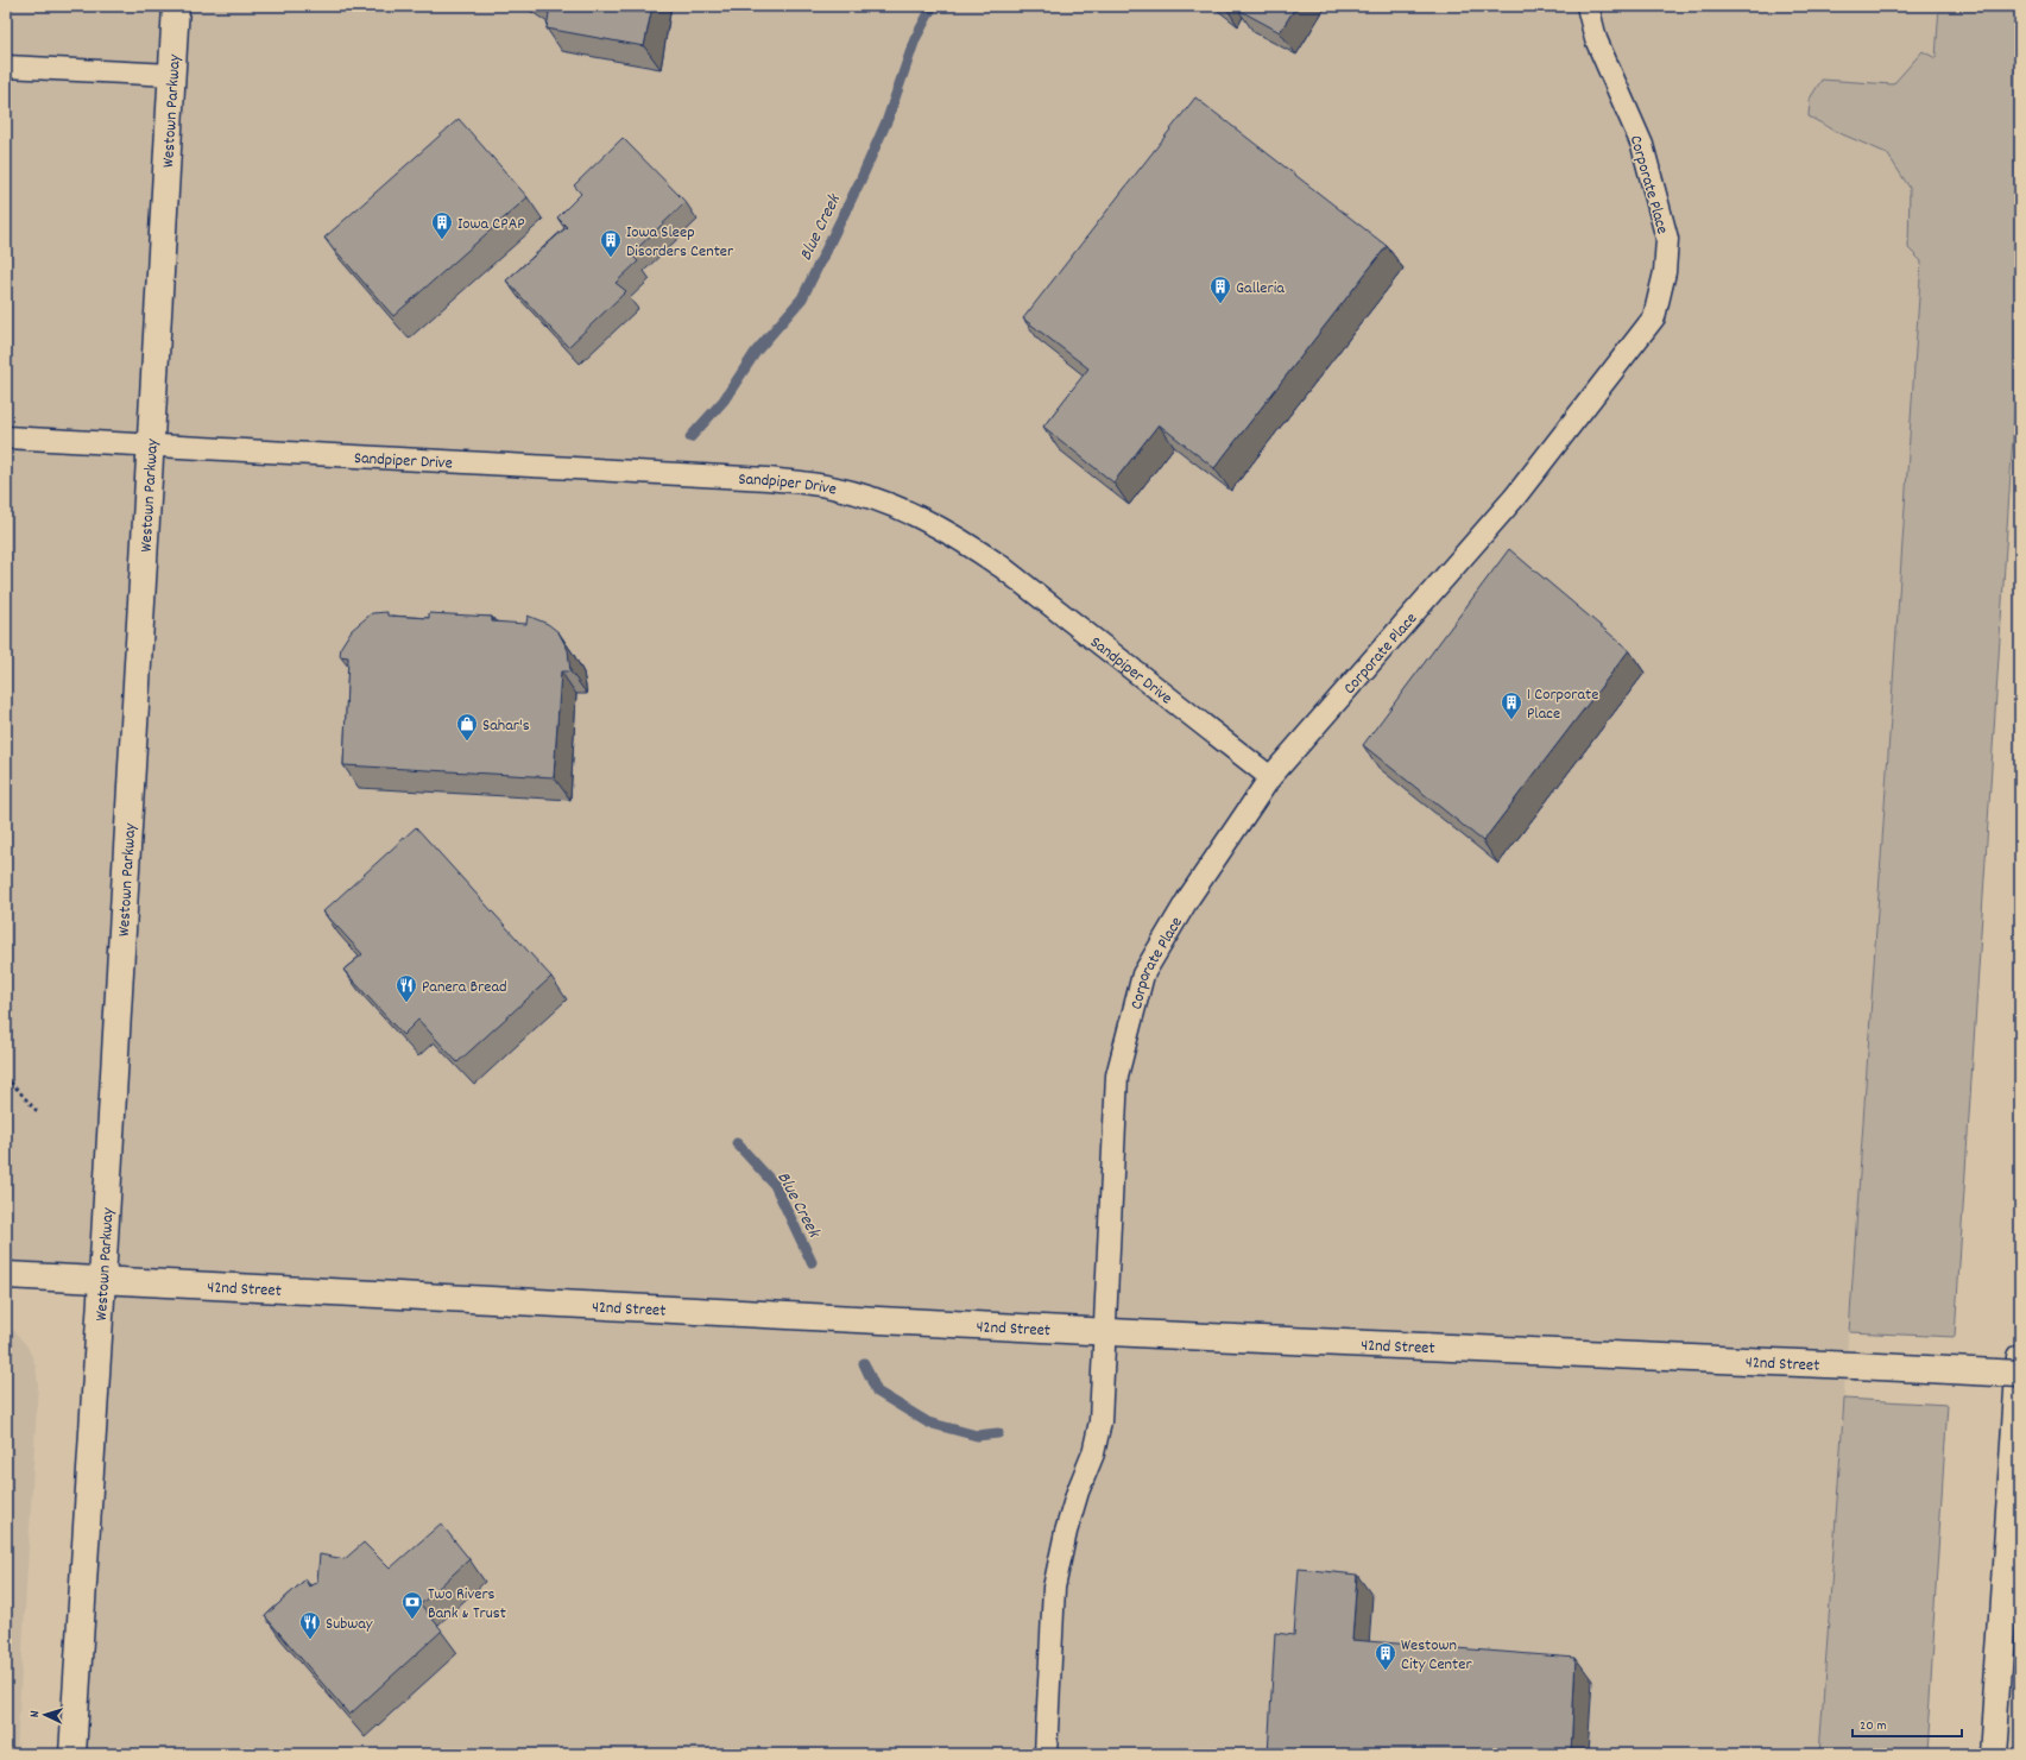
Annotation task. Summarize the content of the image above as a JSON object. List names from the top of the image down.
{
  "streets": {
    "main road": ["Westown Parkway", "42nd Street"],
    "lane": ["Corporate Place", "Sandpiper Drive"]
  },
  "crossings": [
    ["Westown Parkway", "Sandpiper Drive"],
    ["Westown Parkway", "42nd Street"],
    ["Corporate Place", "Sandpiper Drive"],
    ["Corporate Place", "42nd Street"]
  ],
  "water": ["Blue Creek"],
  "places": {
    "building": [
      "Iowa CPAP",
      "Iowa Sleep Disorders Center",
      "Galleria",
      "1 Corporate Place",
      "Westown City Center"
    ],
    "shop": ["Sahar's"],
    "restaurant": ["Panera Bread", "Subway"],
    "bank": ["Two Rivers Bank & Trust"]
  },
  "scale_bar": "20 m",
  "north": "left"
}
